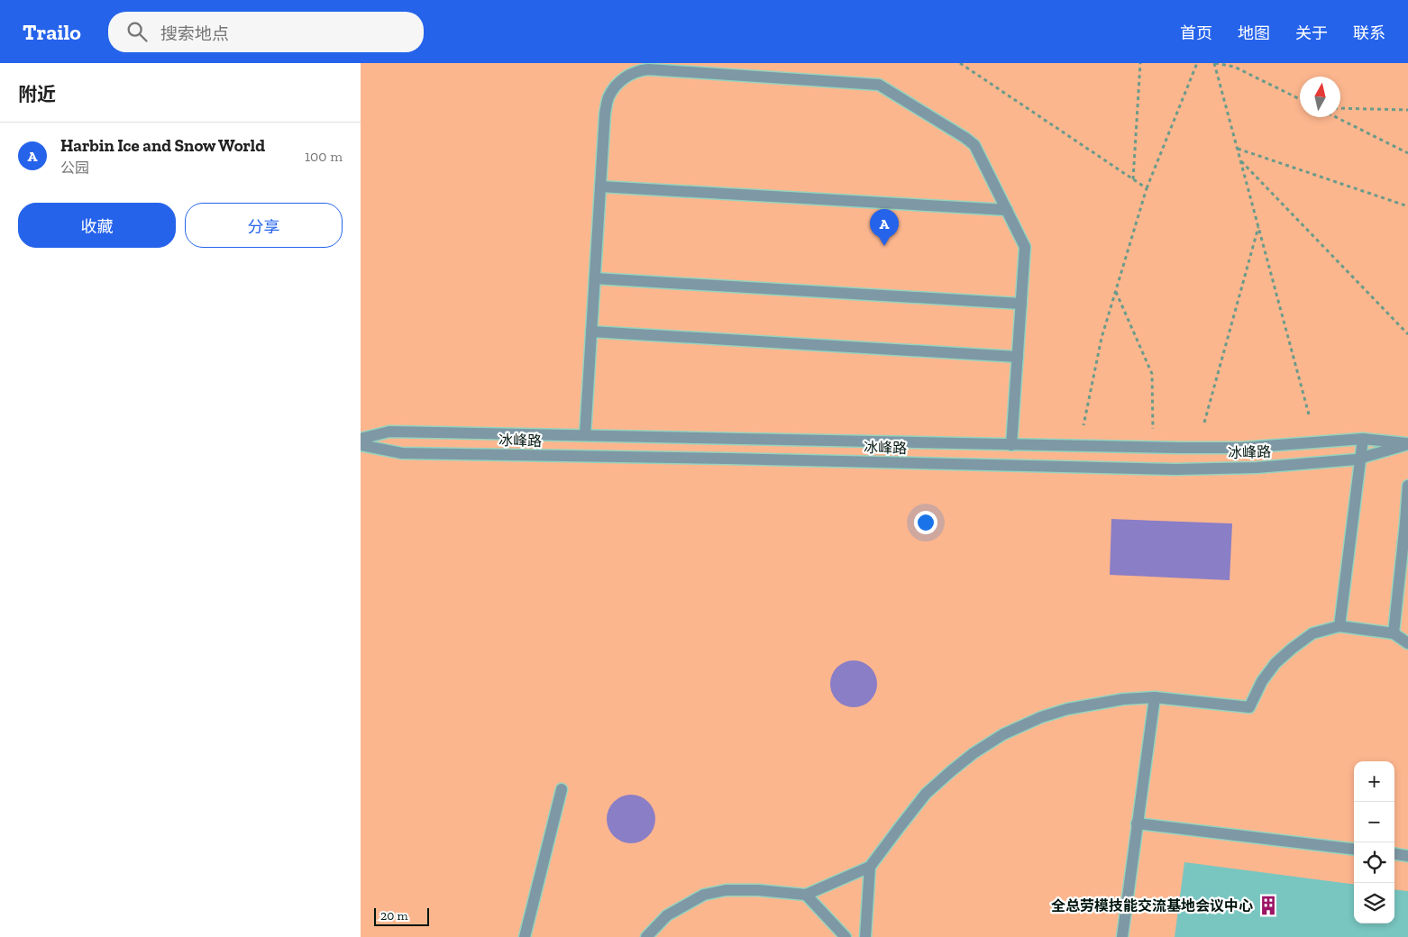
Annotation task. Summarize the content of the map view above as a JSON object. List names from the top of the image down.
{
  "streets": {
    "street": ["冰峰路"]
  },
  "places": {
    "building": ["全总劳模技能交流基地会议中心"]
  },
  "scale_bar": "20 m",
  "north": "top",
  "page": {
    "header": "Trailo",
    "search": "搜索地点",
    "nav": [
      "首页",
      "地图",
      "关于",
      "联系"
    ],
    "heading": "附近",
    "list": [
      {
        "mark": "A",
        "name": "Harbin Ice and Snow World",
        "note": "公园",
        "value": "100 m"
      }
    ],
    "buttons": ["收藏", "分享"],
    "pins": "A",
    "map_buttons": ["+", "−"],
    "scale": "20 m"
  }
}
